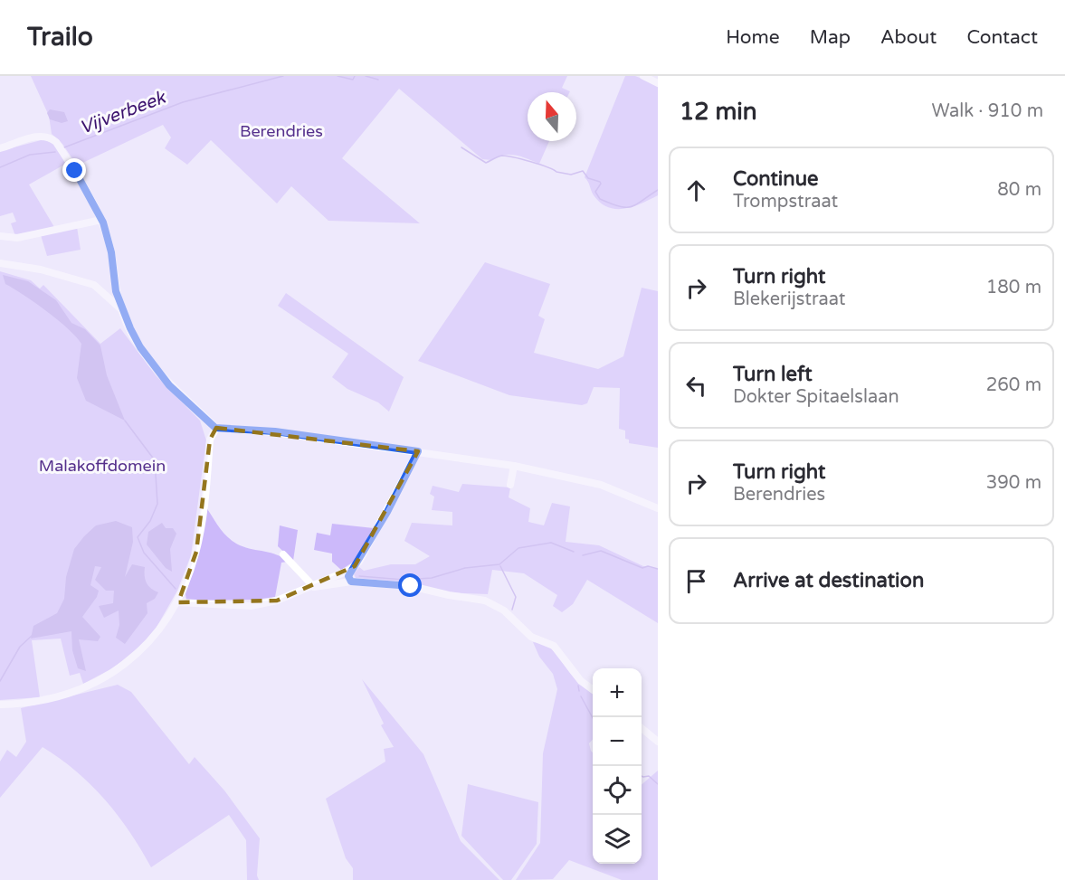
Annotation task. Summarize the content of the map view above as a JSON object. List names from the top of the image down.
{
  "water": ["Vijverbeek"],
  "parks": ["Berendries", "Malakoffdomein"],
  "north": "top",
  "page": {
    "header": "Trailo",
    "nav": [
      "Home",
      "Map",
      "About",
      "Contact"
    ],
    "heading": ["12 min", "Walk · 910 m"],
    "list": [
      ["Continue", "Trompstraat", "80 m"],
      ["Turn right", "Blekerijstraat", "180 m"],
      ["Turn left", "Dokter Spitaelslaan", "260 m"],
      ["Turn right", "Berendries", "390 m"],
      "Arrive at destination"
    ],
    "map_buttons": ["+", "−"]
  }
}
